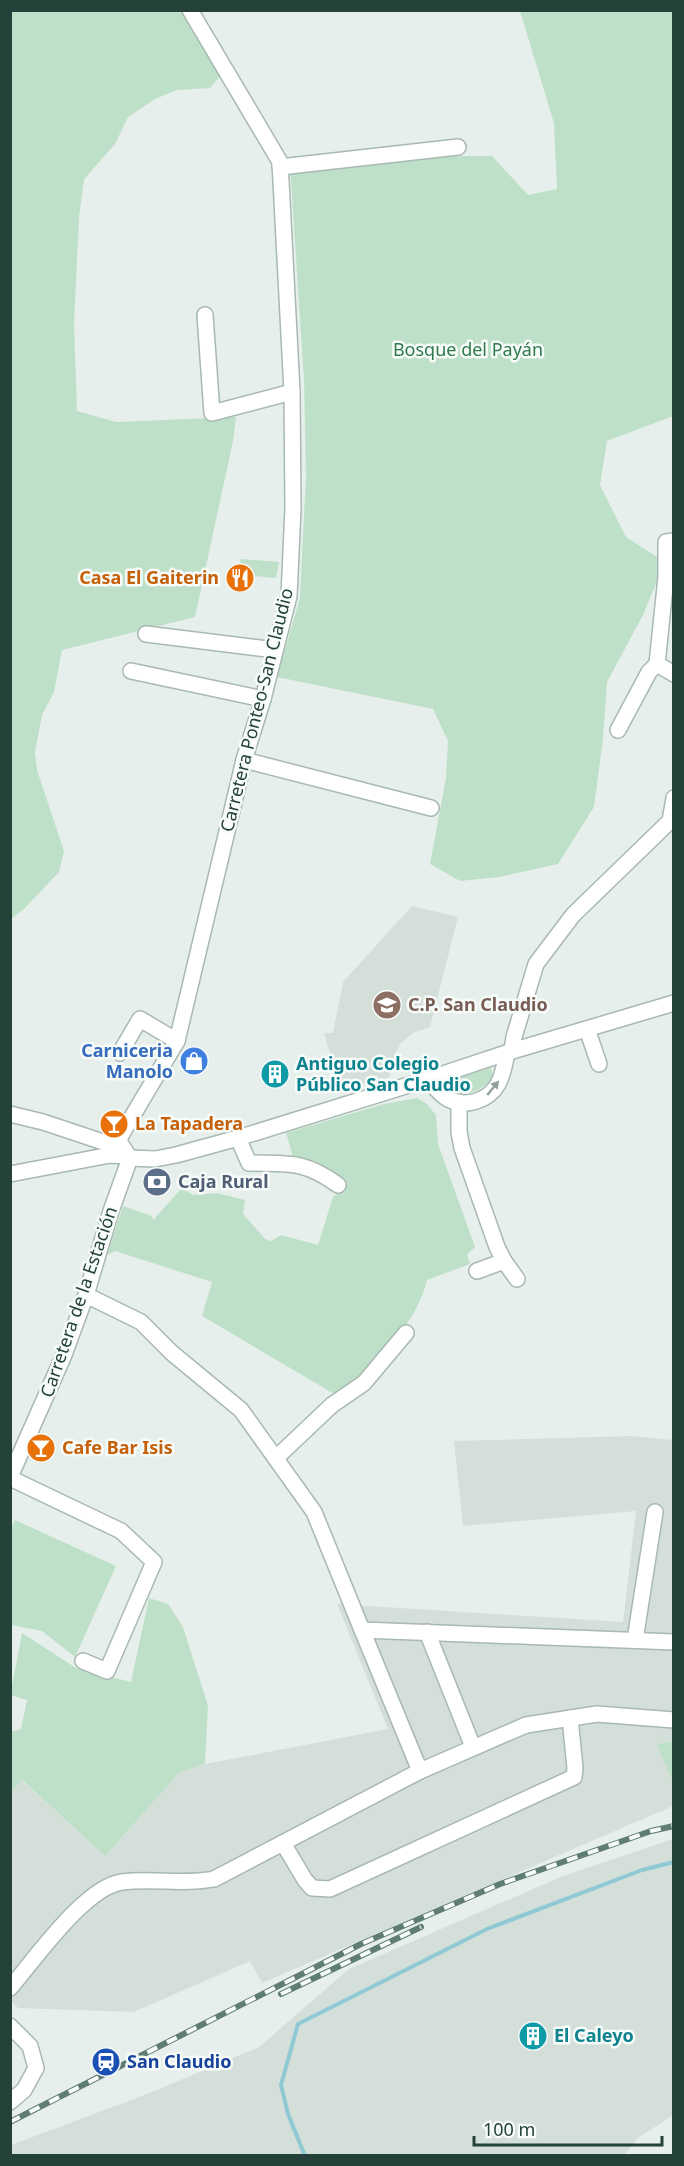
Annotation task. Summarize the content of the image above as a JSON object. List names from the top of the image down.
{
  "streets": {
    "street": ["Carretera Ponteo-San Claudio", "Carretera de la Estación"]
  },
  "crossings": [
    ["Carretera Ponteo-San Claudio", "Carretera de la Estación"]
  ],
  "parks": ["Bosque del Payán"],
  "places": {
    "restaurant": ["Casa El Gaiterin"],
    "school or university": ["C.P. San Claudio"],
    "shop": ["Carniceria Manolo"],
    "building": ["Antiguo Colegio Público San Claudio", "El Caleyo"],
    "bar": ["La Tapadera", "Cafe Bar Isis"],
    "bank": ["Caja Rural"],
    "station": ["San Claudio"]
  },
  "scale_bar": "100 m"
}
